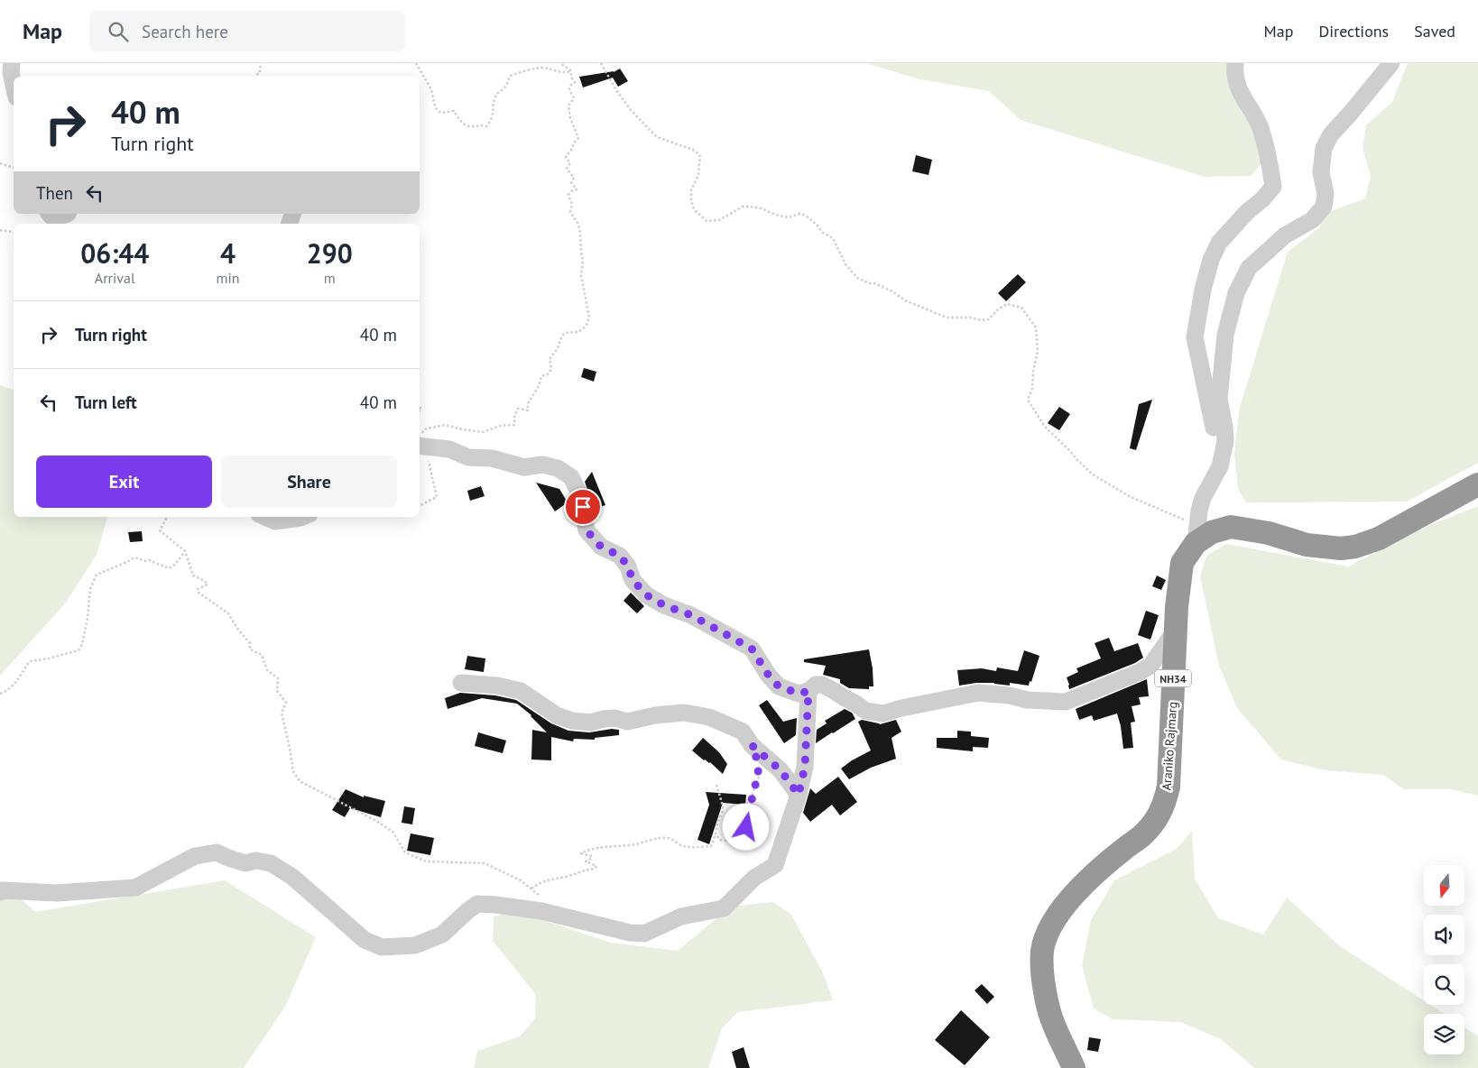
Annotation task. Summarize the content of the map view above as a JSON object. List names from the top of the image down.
{
  "streets": {
    "highway": ["NH34", "Araniko Rajmarg"]
  },
  "north": "bottom",
  "page": {
    "header": "Map",
    "search": "Search here",
    "nav": ["Map", "Directions", "Saved"],
    "turn": ["40 m", "Turn right"],
    "then": "Then",
    "eta": [
      "06:44",
      "Arrival",
      "4",
      "min",
      "290",
      "m"
    ],
    "list": [
      {
        "name": "Turn right",
        "value": "40 m"
      },
      {
        "name": "Turn left",
        "value": "40 m"
      }
    ],
    "buttons": ["Exit", "Share"]
  }
}
